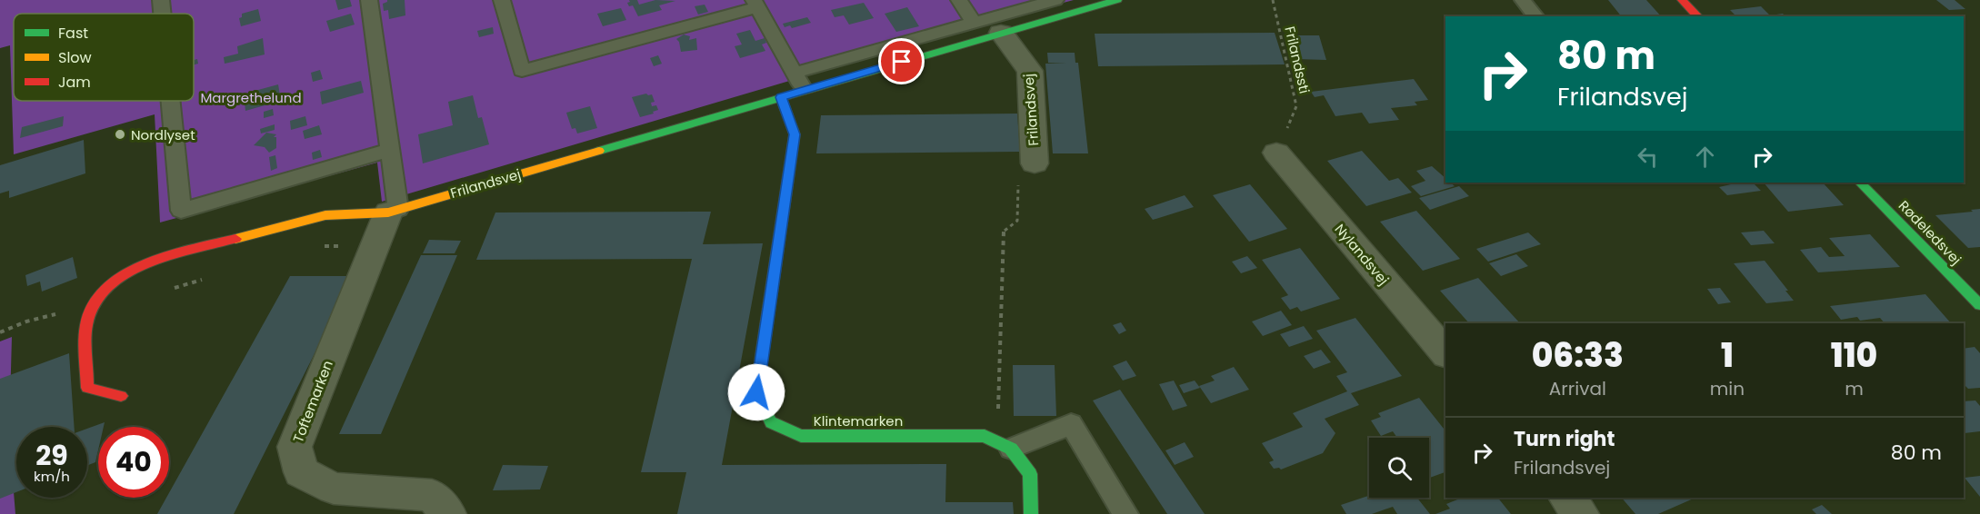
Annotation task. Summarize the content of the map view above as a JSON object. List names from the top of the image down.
{
  "streets": {
    "street": [
      "Frilandsvej",
      "Rødeledsvej",
      "Nylandsvej",
      "Toftemarken",
      "Klintemarken"
    ],
    "path": ["Frilandssti"]
  },
  "crossings": [
    ["Frilandssti", "Nylandsvej"],
    ["Frilandsvej", "Toftemarken"],
    ["Frilandsvej", "Klintemarken"]
  ],
  "parks": ["Margrethelund"],
  "places": ["Nordlyset"],
  "legend": ["Fast", "Slow", "Jam"],
  "page": {
    "turn": ["80 m", "Frilandsvej"],
    "eta": [
      "06:33",
      "Arrival",
      "1",
      "min",
      "110",
      "m"
    ],
    "list": [
      {
        "name": "Turn right",
        "note": "Frilandsvej",
        "value": "80 m"
      }
    ],
    "speed": "29 km/h",
    "limit": "40"
  }
}
